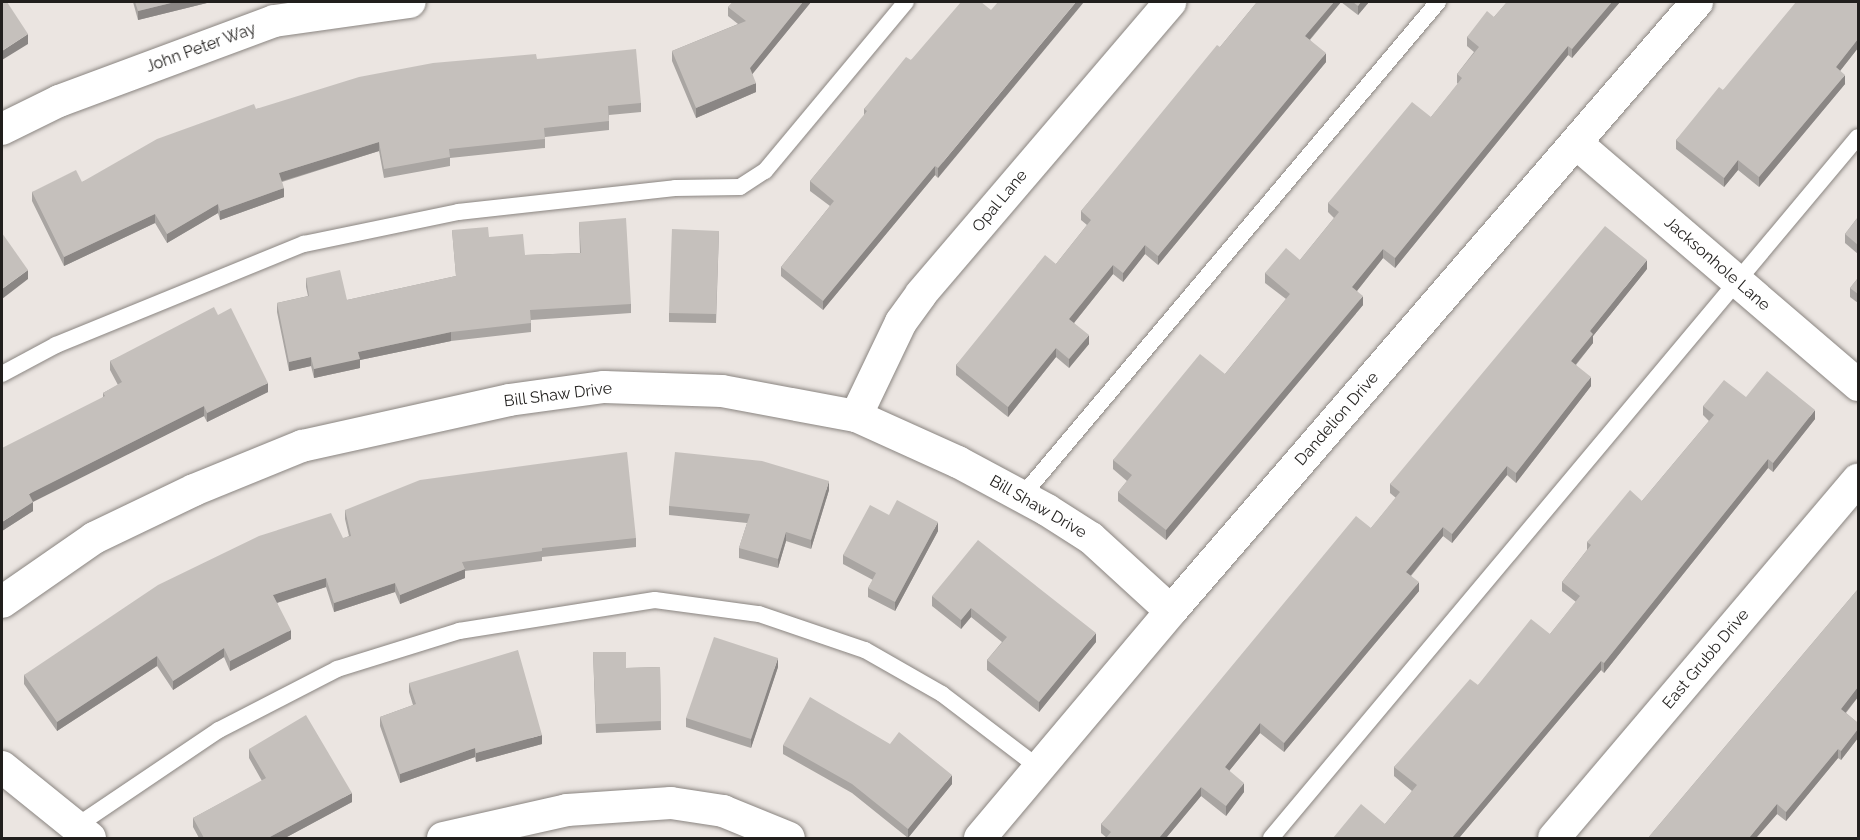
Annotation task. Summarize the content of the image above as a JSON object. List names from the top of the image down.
{
  "streets": {
    "street": [
      "John Peter Way",
      "Opal Lane",
      "Jacksonhole Lane",
      "Bill Shaw Drive",
      "Dandelion Drive",
      "East Grubb Drive"
    ]
  },
  "crossings": [
    ["Opal Lane", "Bill Shaw Drive"],
    ["Jacksonhole Lane", "Dandelion Drive"],
    ["Bill Shaw Drive", "Dandelion Drive"]
  ]
}
